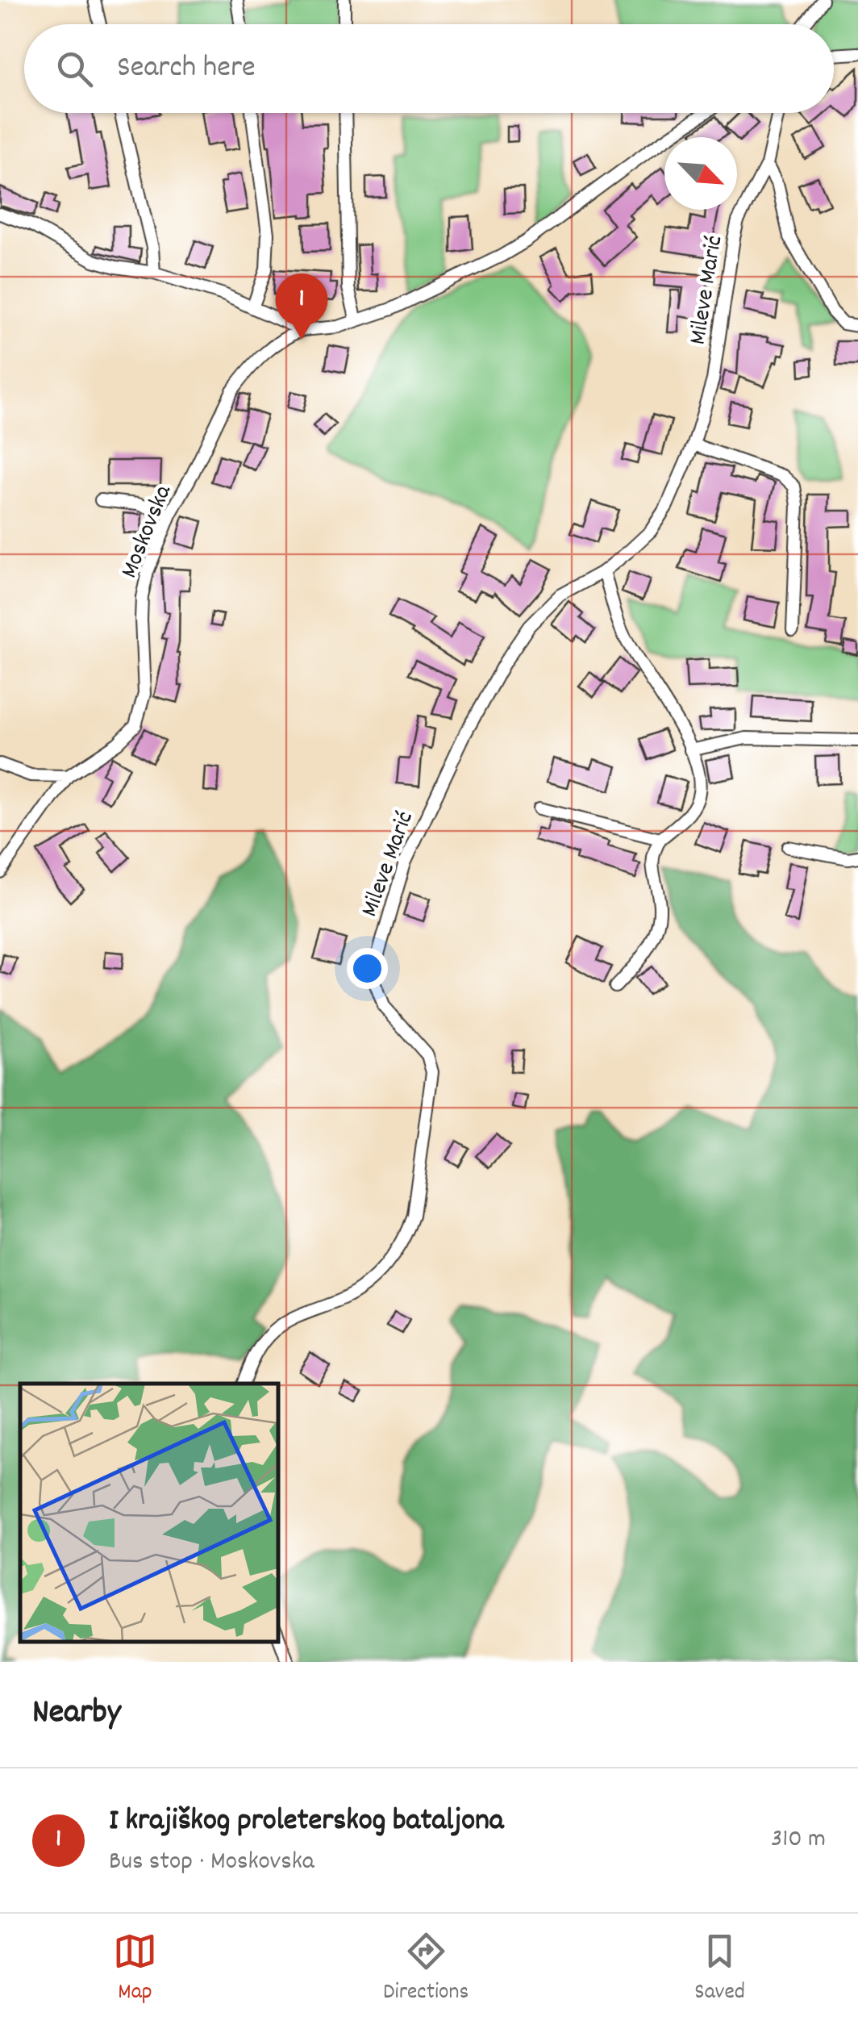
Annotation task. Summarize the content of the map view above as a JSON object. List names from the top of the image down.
{
  "streets": {
    "street": ["Mileve Marić", "Moskovska"]
  },
  "north": "bottom right",
  "page": {
    "search": "Search here",
    "pins": "1",
    "heading": "Nearby",
    "list": [
      {
        "mark": "1",
        "name": "I krajiškog proleterskog bataljona",
        "note": "Bus stop · Moskovska",
        "value": "310 m"
      }
    ],
    "nav": ["Map", "Directions", "Saved"]
  }
}
